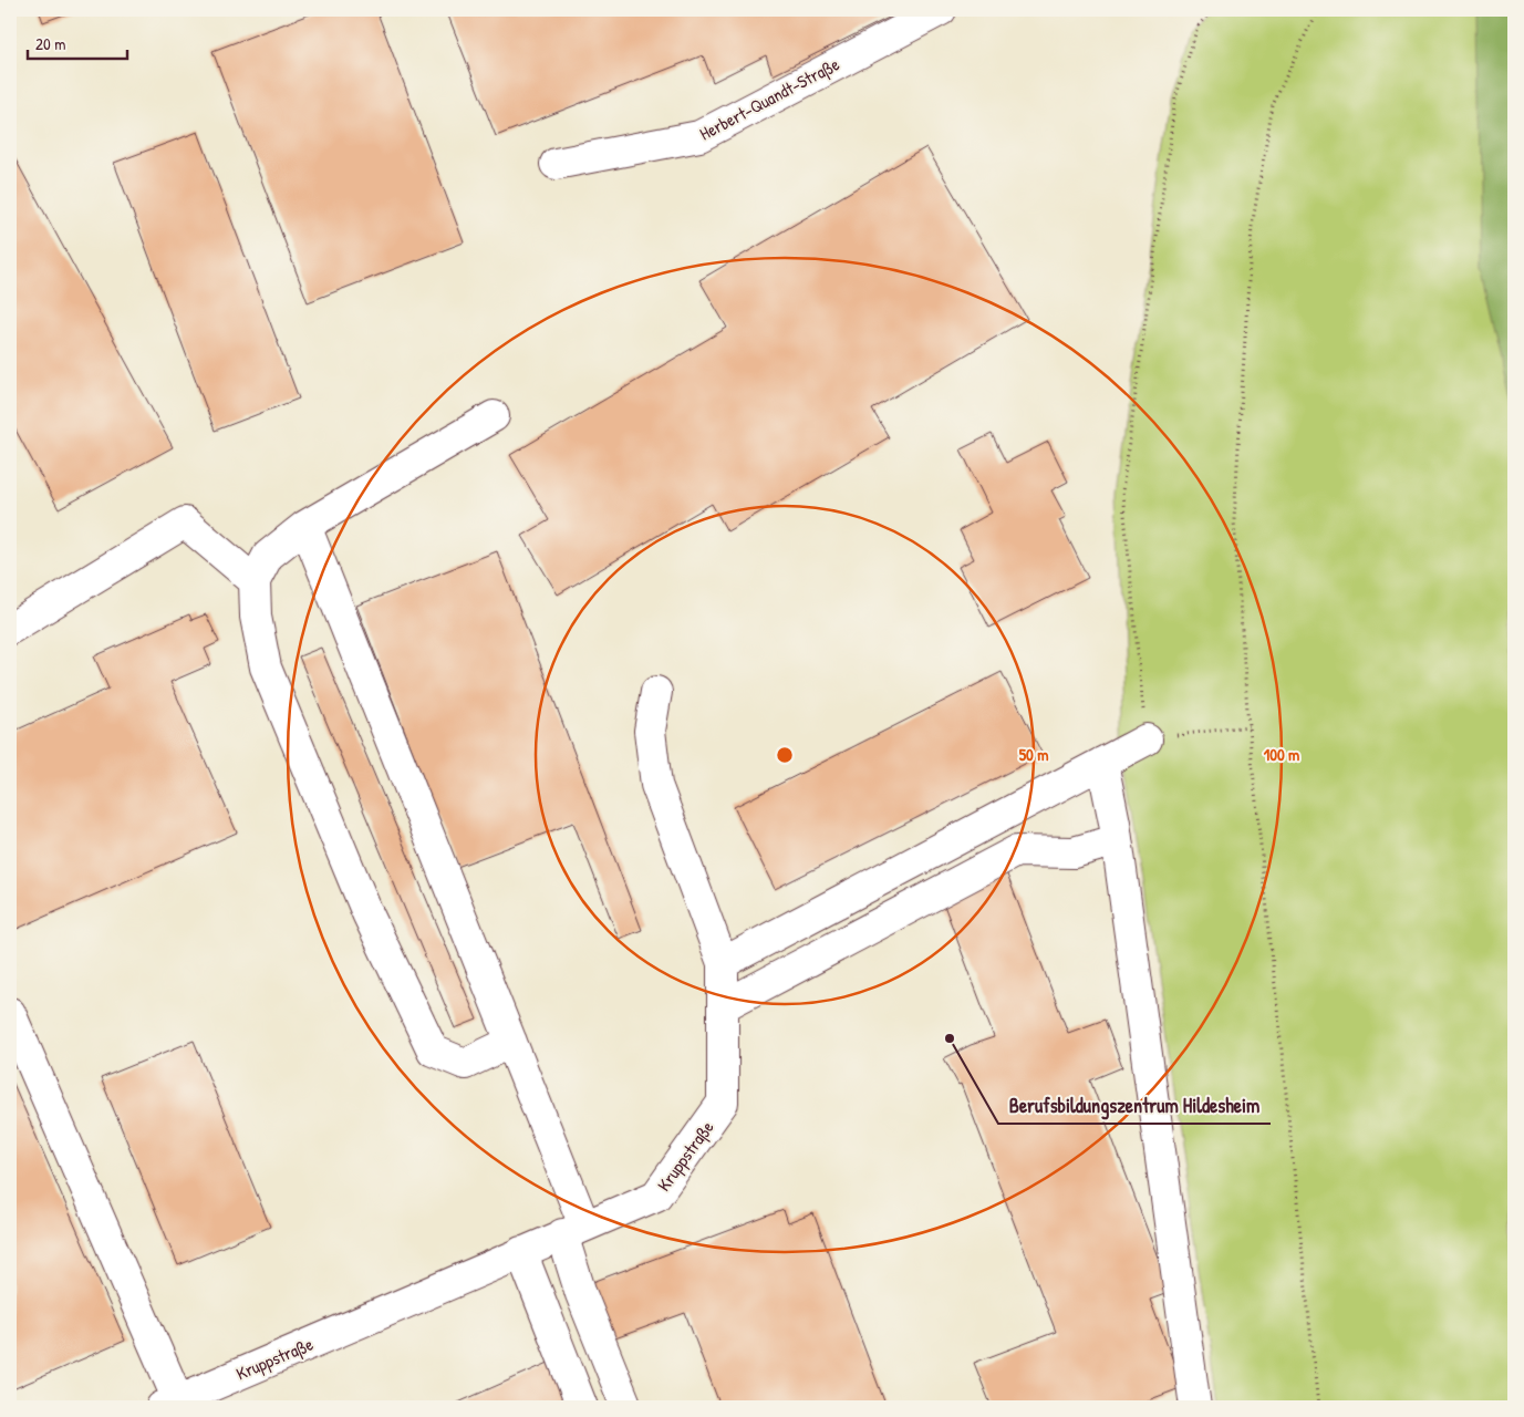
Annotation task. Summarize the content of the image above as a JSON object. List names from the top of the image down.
{
  "streets": {
    "street": ["Herbert-Quandt-Straße", "Kruppstraße"]
  },
  "places": ["Berufsbildungszentrum Hildesheim"],
  "scale_bar": "20 m",
  "rings": ["50 m", "100 m"]
}
